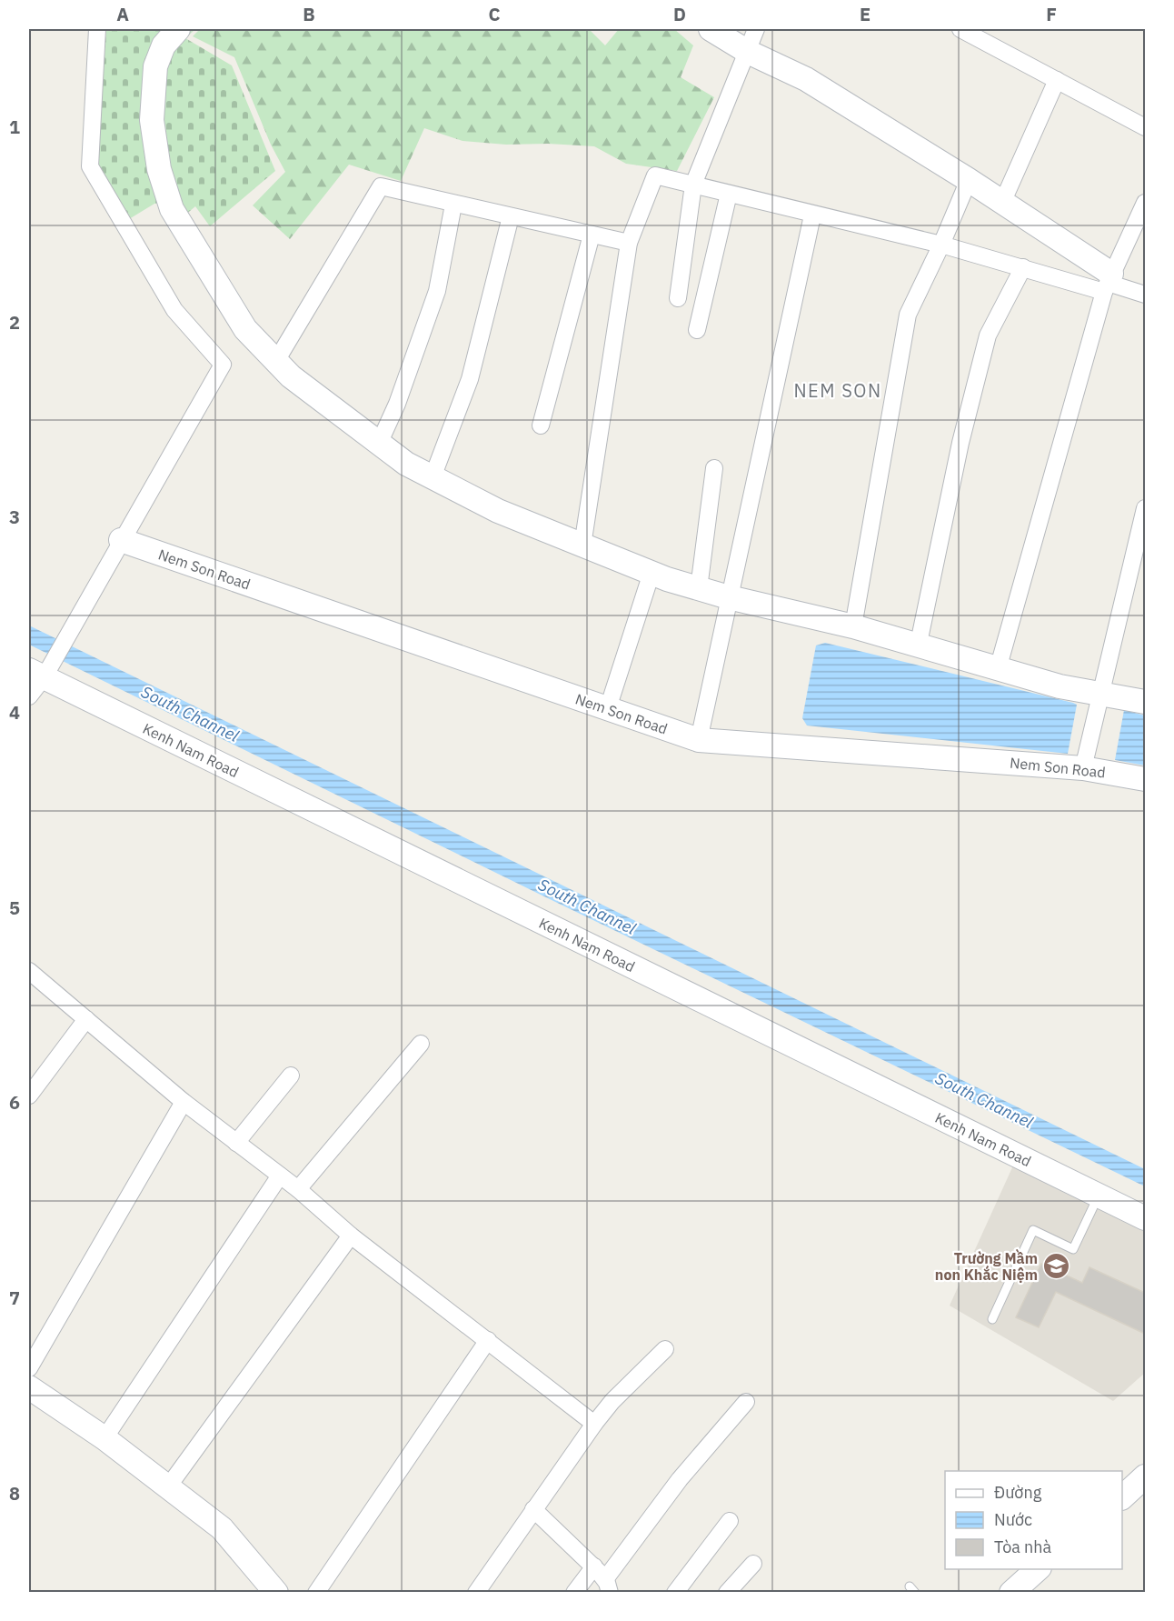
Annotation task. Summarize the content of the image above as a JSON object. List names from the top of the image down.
{
  "streets": {
    "street": ["Nem Son Road", "Kenh Nam Road"]
  },
  "districts": ["NEM SON"],
  "water": ["South Channel"],
  "places": {
    "school or university": ["Trường Mầm non Khắc Niệm"]
  },
  "legend": ["Đường", "Nước", "Tòa nhà"],
  "grid": {
    "columns": [
      "A",
      "B",
      "C",
      "D",
      "E",
      "F"
    ],
    "rows": [
      "1",
      "2",
      "3",
      "4",
      "5",
      "6",
      "7",
      "8"
    ]
  }
}
